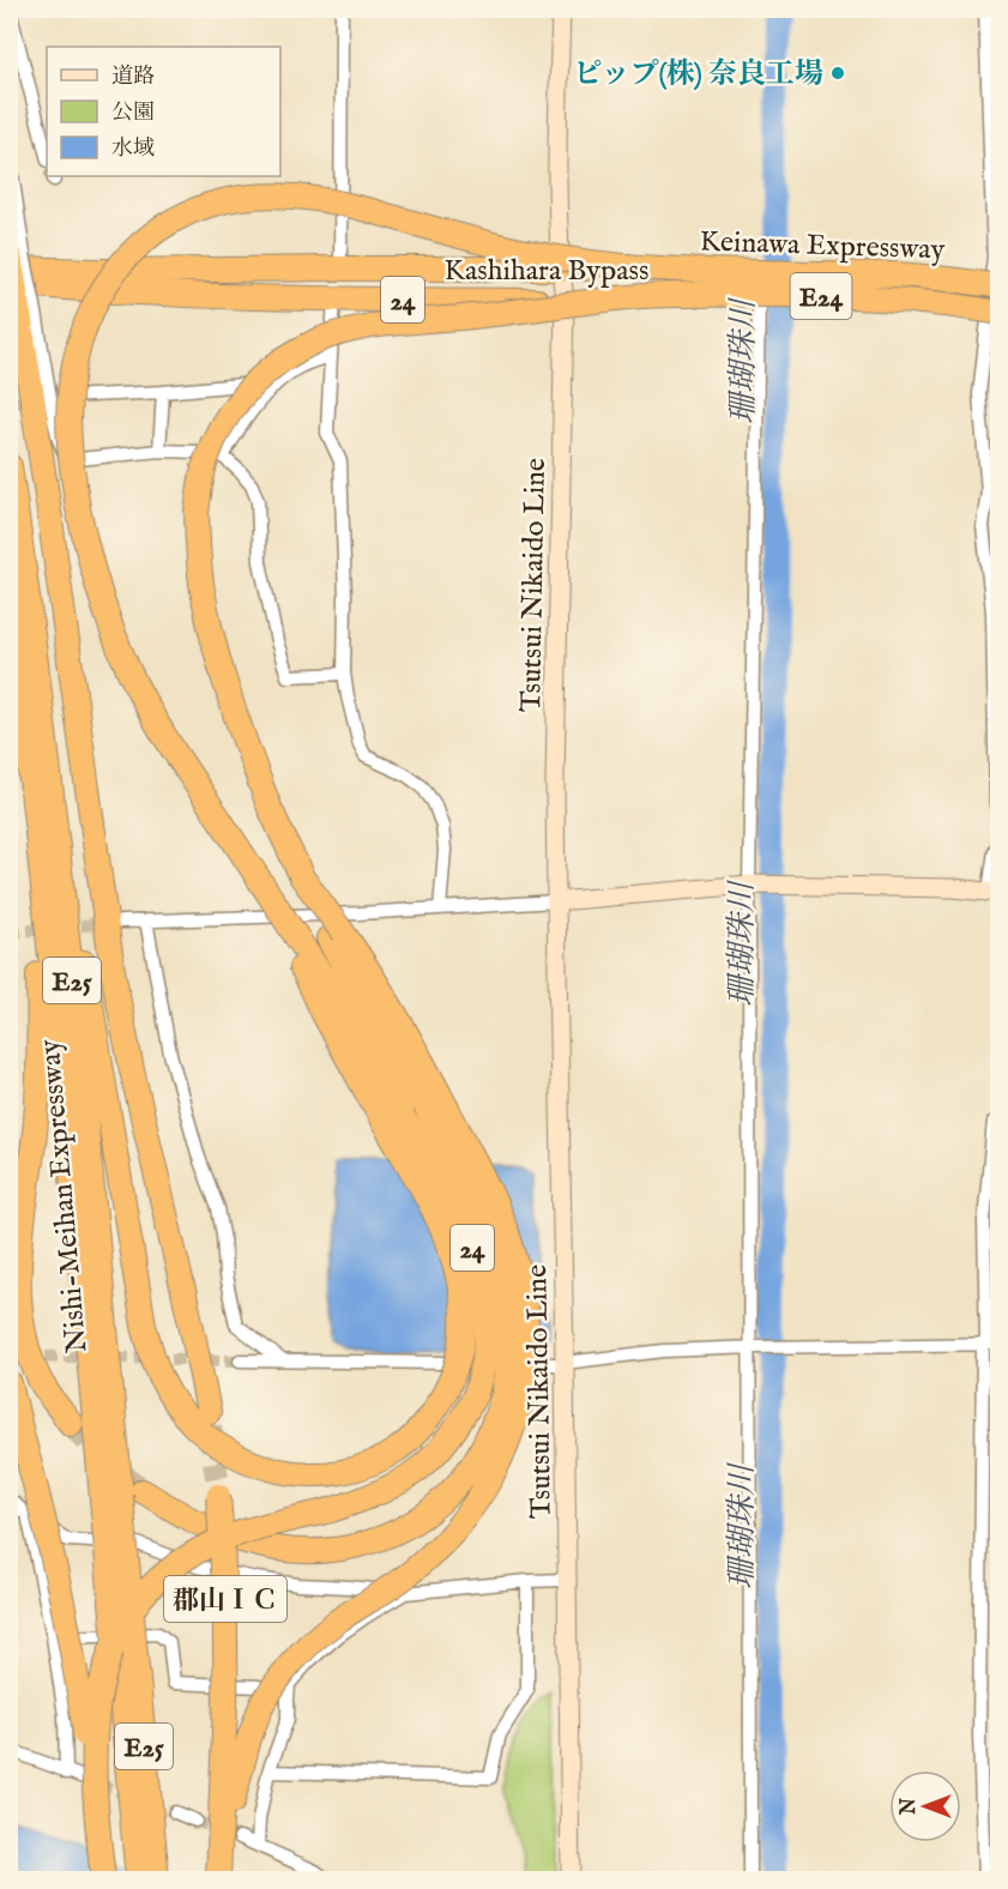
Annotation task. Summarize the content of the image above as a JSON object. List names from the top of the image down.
{
  "streets": {
    "highway": [
      "Keinawa Expressway",
      "Kashihara Bypass",
      "E24",
      "24",
      "E25",
      "Nishi-Meihan Expressway",
      "郡山ＩＣ"
    ],
    "main road": ["Tsutsui Nikaido Line"]
  },
  "crossings": [
    ["Keinawa Expressway", "Kashihara Bypass"],
    ["Keinawa Expressway", "24"],
    ["Kashihara Bypass", "Tsutsui Nikaido Line"]
  ],
  "water": ["珊瑚珠川"],
  "places": ["ピップ(株) 奈良工場"],
  "legend": ["道路", "公園", "水域"],
  "north": "left"
}
